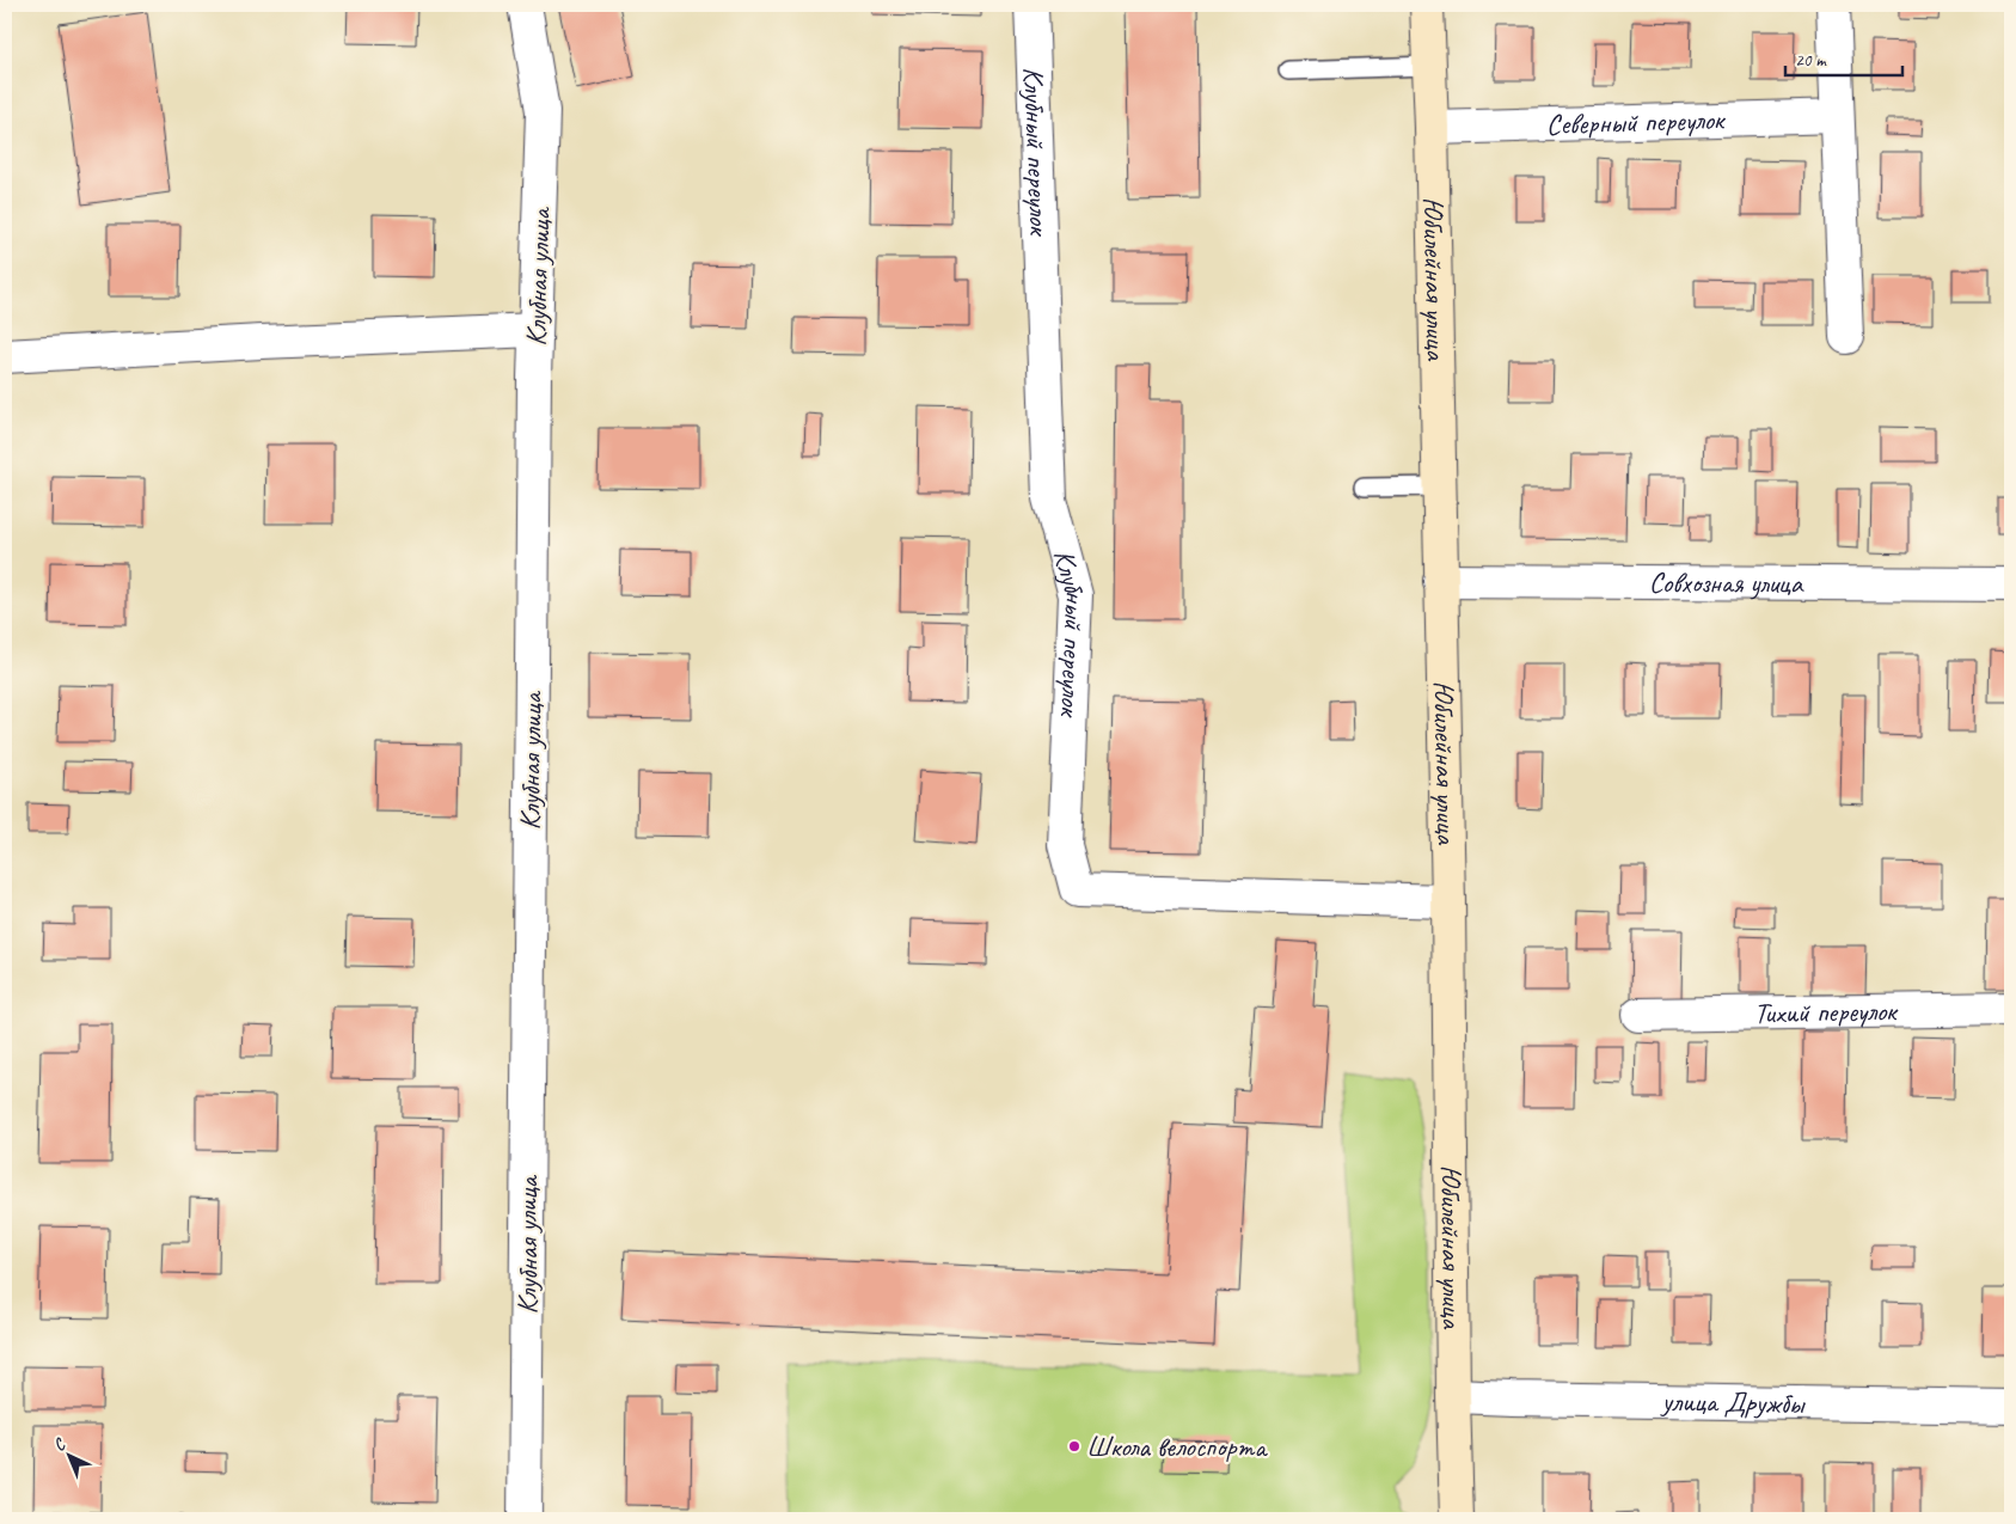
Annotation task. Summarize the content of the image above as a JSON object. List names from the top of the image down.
{
  "streets": {
    "street": [
      "Северный переулок",
      "Клубный переулок",
      "Клубная улица",
      "Юбилейная улица",
      "Совхозная улица",
      "Тихий переулок",
      "улица Дружбы"
    ]
  },
  "crossings": [
    ["Северный переулок", "Юбилейная улица"],
    ["Клубный переулок", "Юбилейная улица"],
    ["Юбилейная улица", "Совхозная улица"],
    ["Юбилейная улица", "улица Дружбы"]
  ],
  "places": ["Школа велоспорта"],
  "scale_bar": "20 m",
  "north": "top left"
}
